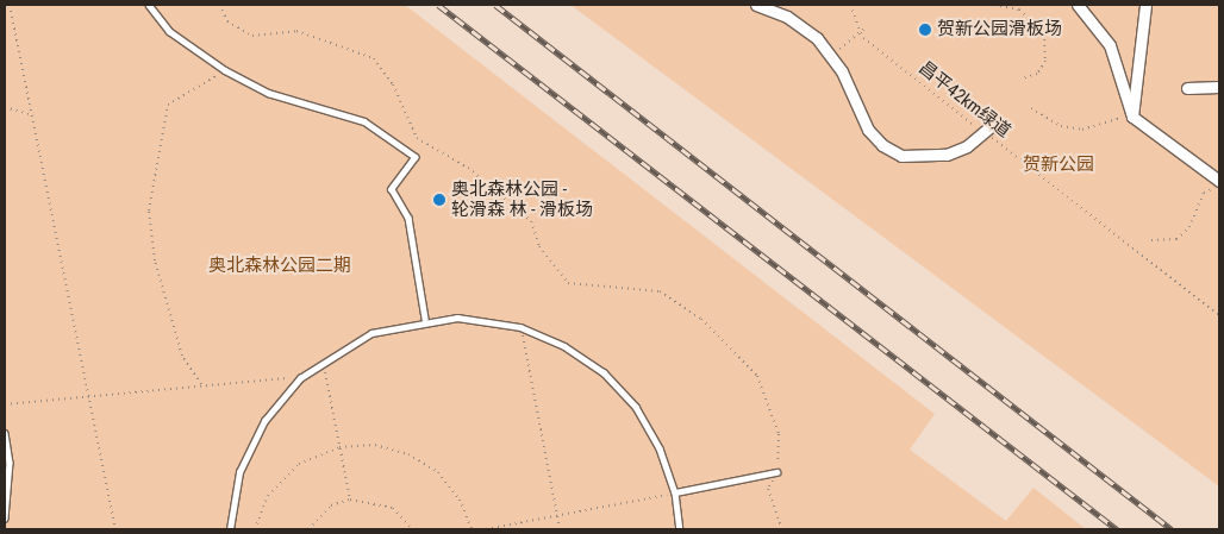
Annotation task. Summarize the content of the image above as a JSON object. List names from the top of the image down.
{
  "streets": {
    "path": ["昌平42km绿道"]
  },
  "parks": ["贺新公园", "奥北森林公园二期"],
  "places": ["贺新公园滑板场", "奥北森林公园 - 轮滑森 林 - 滑板场"]
}
